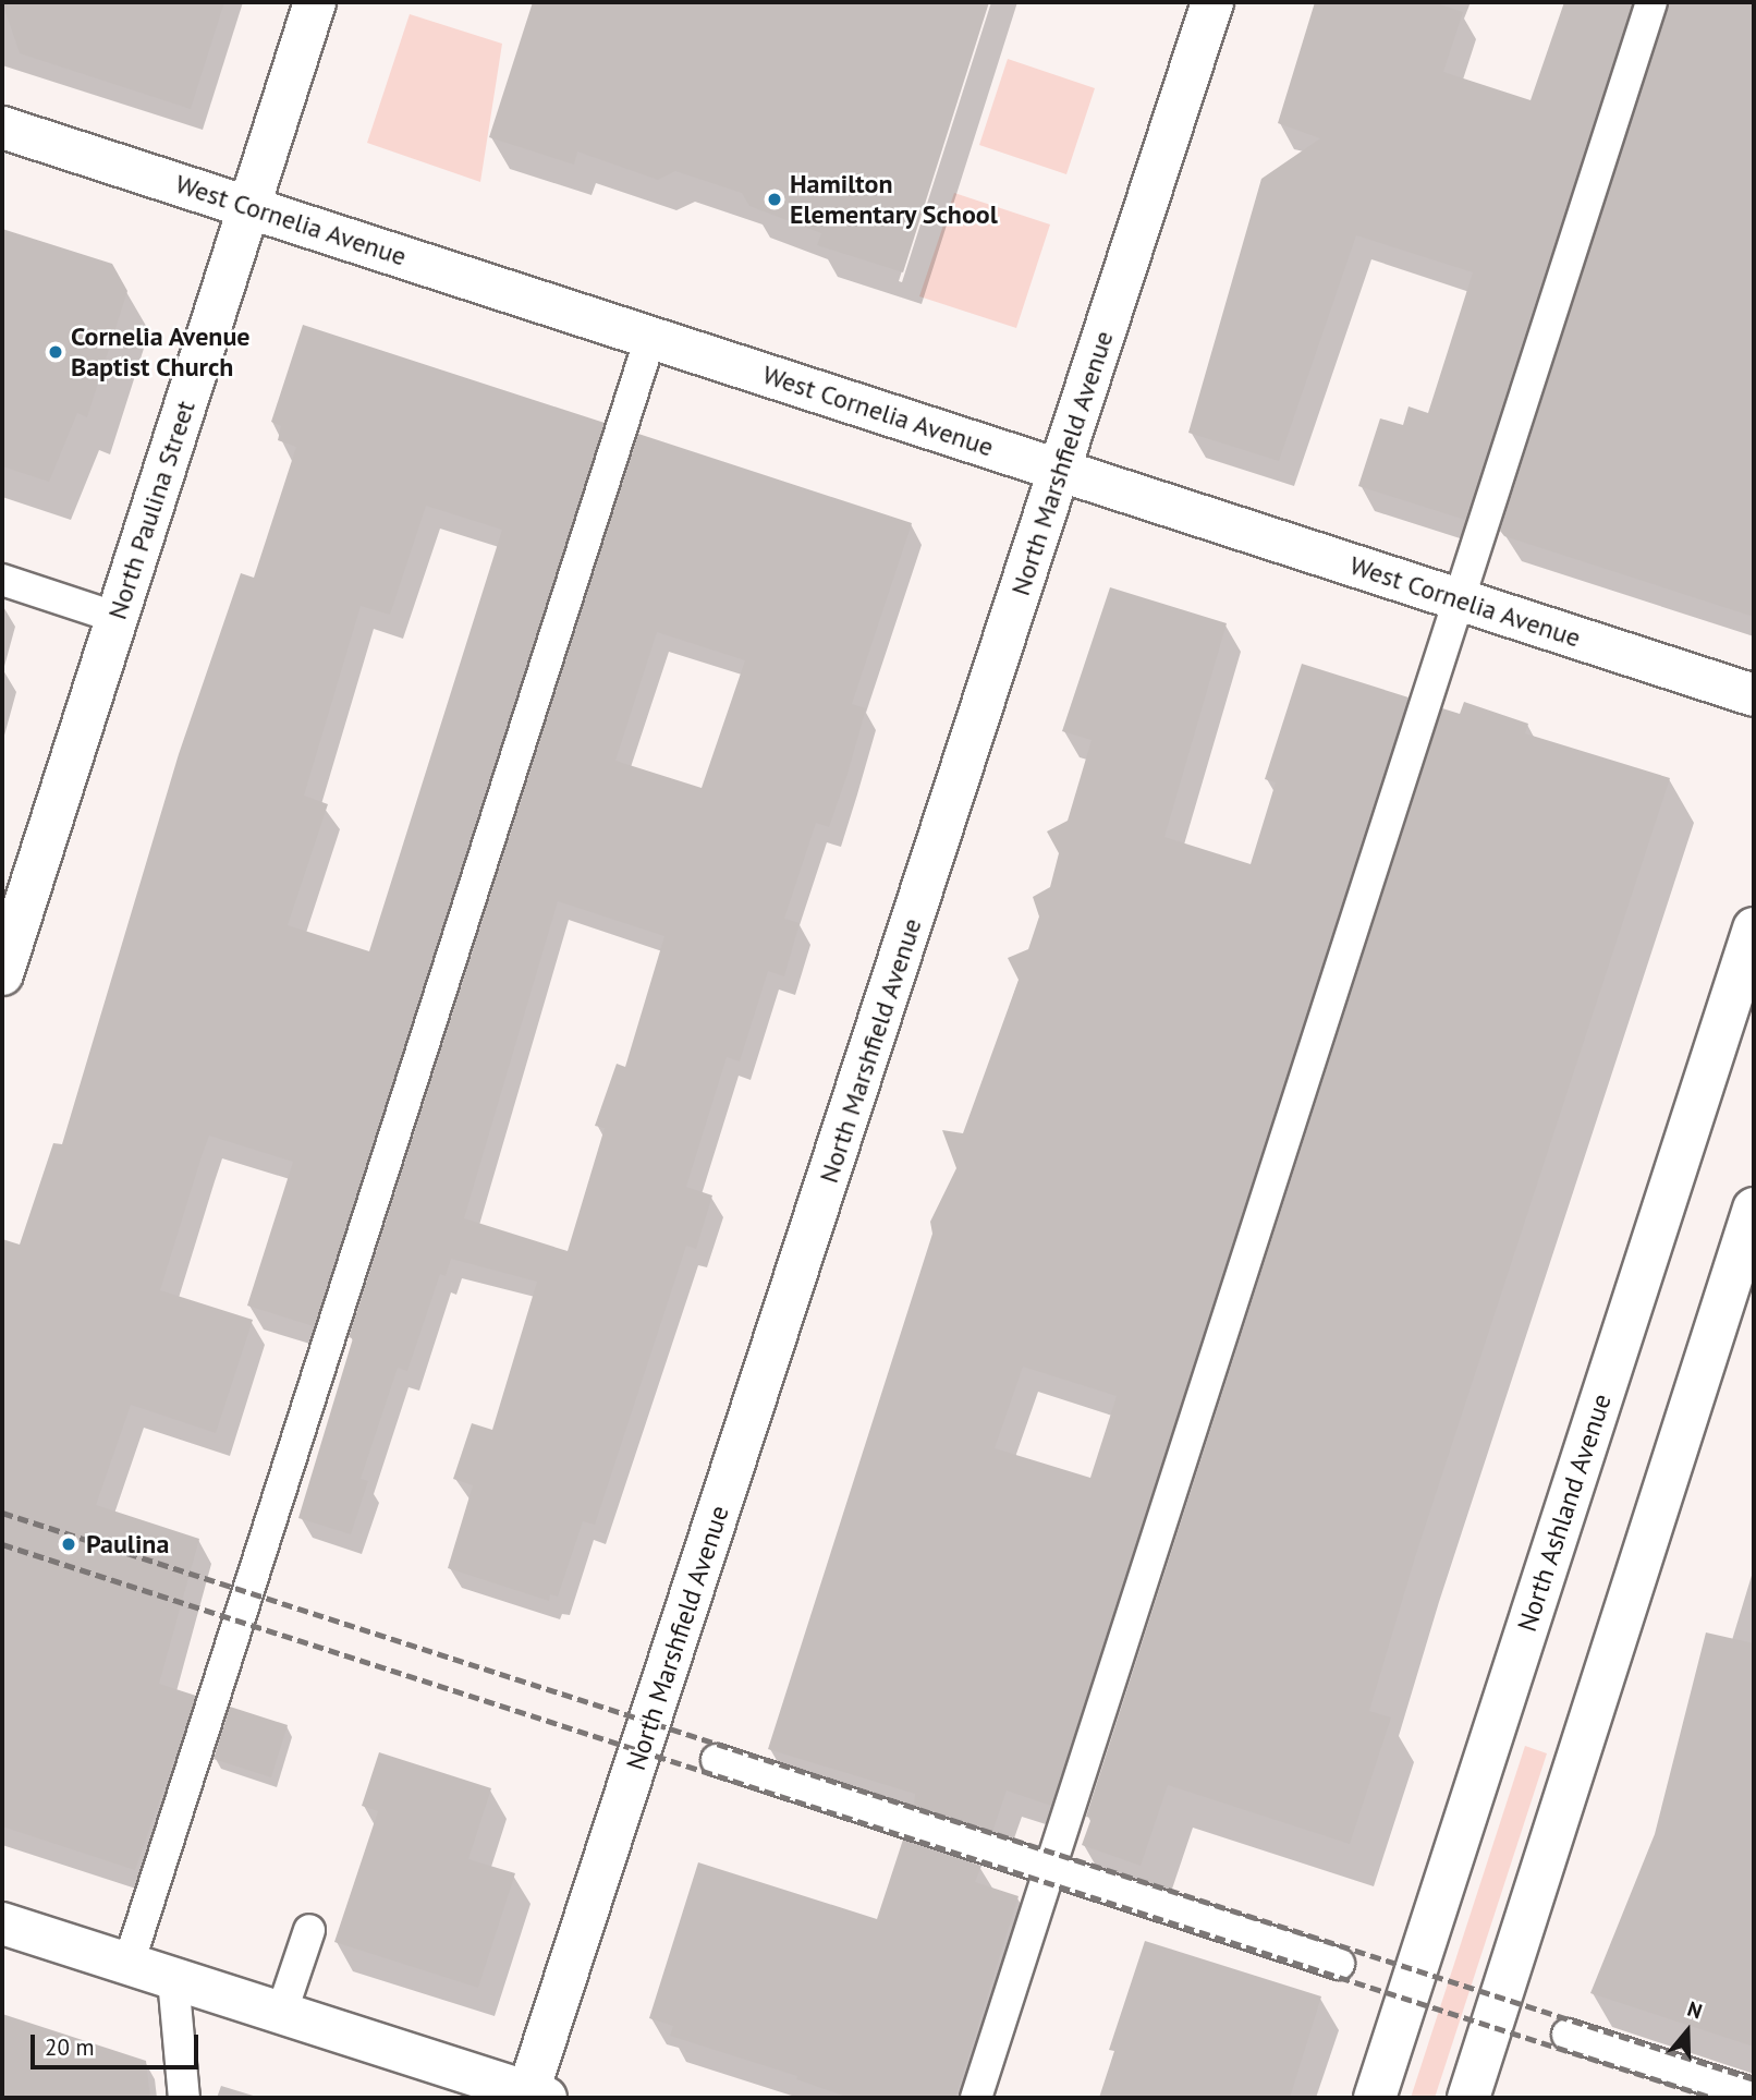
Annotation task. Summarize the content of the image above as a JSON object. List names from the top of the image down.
{
  "streets": {
    "street": [
      "West Cornelia Avenue",
      "North Marshfield Avenue",
      "North Paulina Street",
      "North Ashland Avenue"
    ]
  },
  "crossings": [
    ["West Cornelia Avenue", "North Marshfield Avenue"],
    ["West Cornelia Avenue", "North Paulina Street"]
  ],
  "places": ["Hamilton Elementary School", "Cornelia Avenue Baptist Church", "Paulina"],
  "scale_bar": "20 m",
  "north": "top"
}
